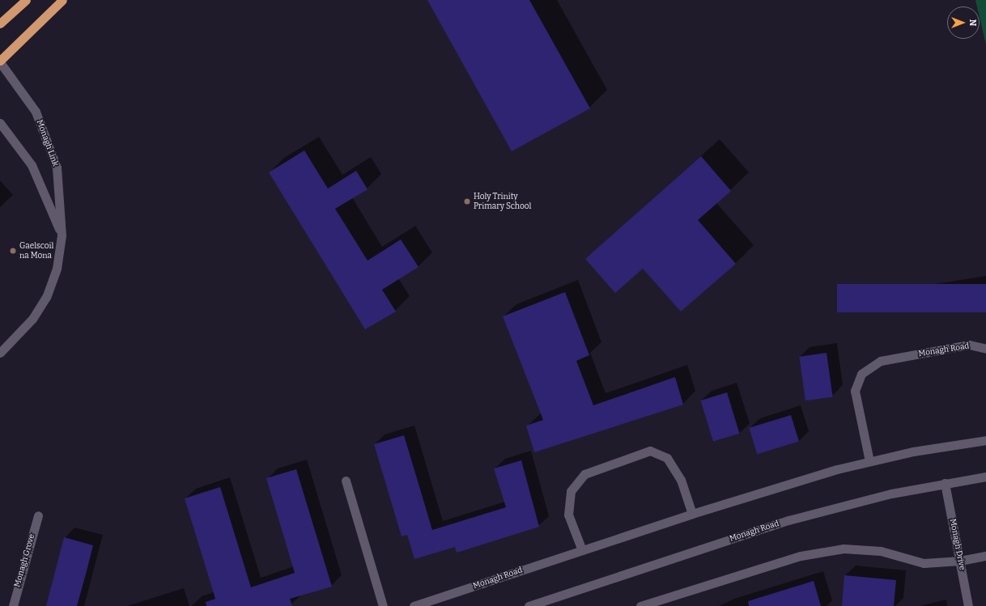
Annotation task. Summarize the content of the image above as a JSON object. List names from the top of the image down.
{
  "streets": {
    "street": [
      "Monagh Link",
      "Monagh Road",
      "Monagh Drive",
      "Monagh Grove"
    ]
  },
  "crossings": [
    ["Monagh Road", "Monagh Drive"]
  ],
  "places": ["Holy Trinity Primary School", "Gaelscoil na Mona"],
  "north": "right"
}
